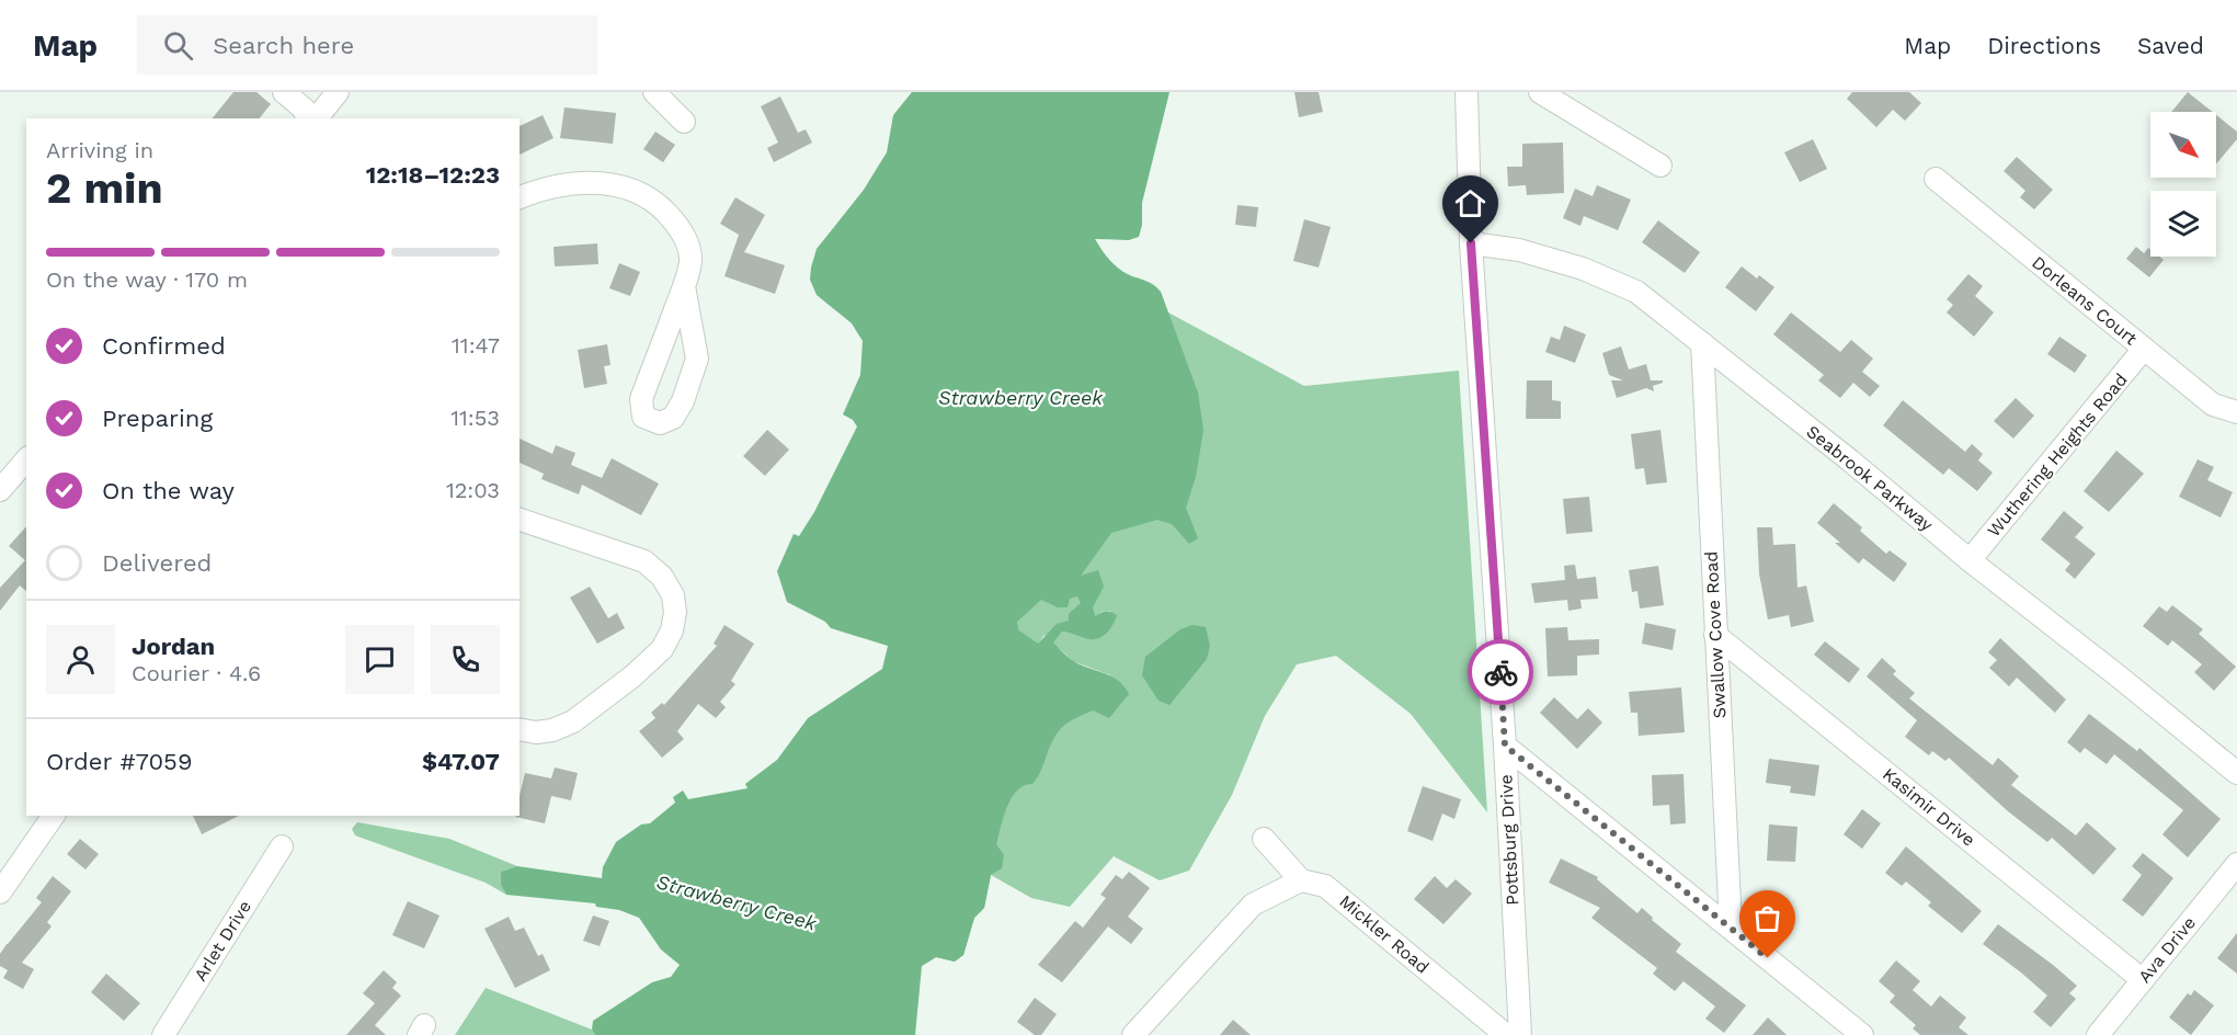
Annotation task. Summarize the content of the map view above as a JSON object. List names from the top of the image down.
{
  "streets": {
    "street": [
      "Dorleans Court",
      "Wuthering Heights Road",
      "Seabrook Parkway",
      "Swallow Cove Road",
      "Kasimir Drive",
      "Pottsburg Drive",
      "Mickler Road",
      "Arlet Drive",
      "Ava Drive"
    ]
  },
  "crossings": [
    ["Dorleans Court", "Wuthering Heights Road"],
    ["Wuthering Heights Road", "Seabrook Parkway"],
    ["Seabrook Parkway", "Swallow Cove Road"],
    ["Seabrook Parkway", "Pottsburg Drive"],
    ["Swallow Cove Road", "Kasimir Drive"],
    ["Kasimir Drive", "Ava Drive"]
  ],
  "water": ["Strawberry Creek"],
  "north": "bottom right",
  "page": {
    "header": "Map",
    "search": "Search here",
    "nav": ["Map", "Directions", "Saved"],
    "heading": ["2 min", "Arriving in", "12:18–12:23"],
    "panel": [
      "Jordan",
      "Courier · 4.6",
      "Order #7059",
      "$47.07"
    ],
    "bar": "On the way · 170 m",
    "list": [
      ["Confirmed", "11:47"],
      ["Preparing", "11:53"],
      ["On the way", "12:03"],
      "Delivered"
    ]
  }
}
